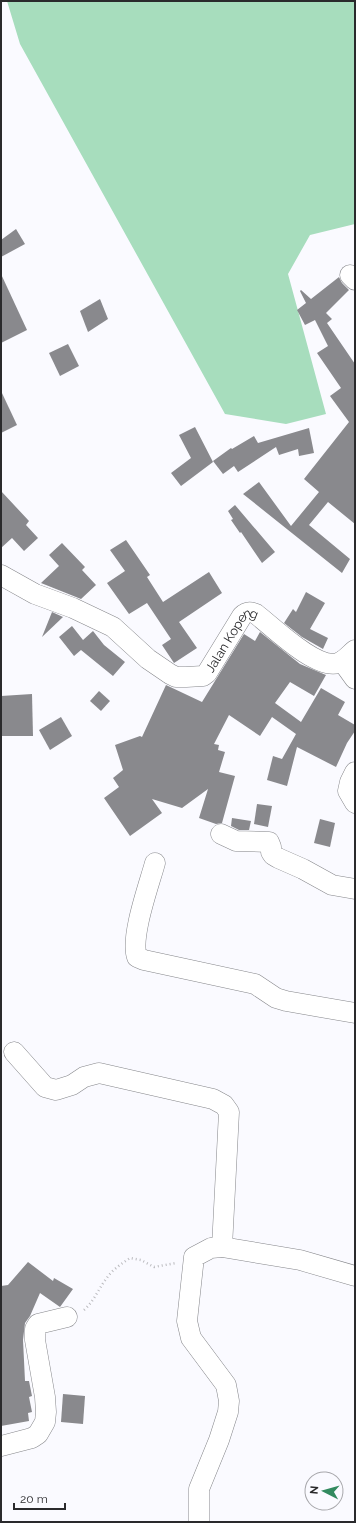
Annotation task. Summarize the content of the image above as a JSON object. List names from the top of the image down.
{
  "streets": {
    "street": ["Jalan Kopeng"]
  },
  "scale_bar": "20 m",
  "north": "left"
}
